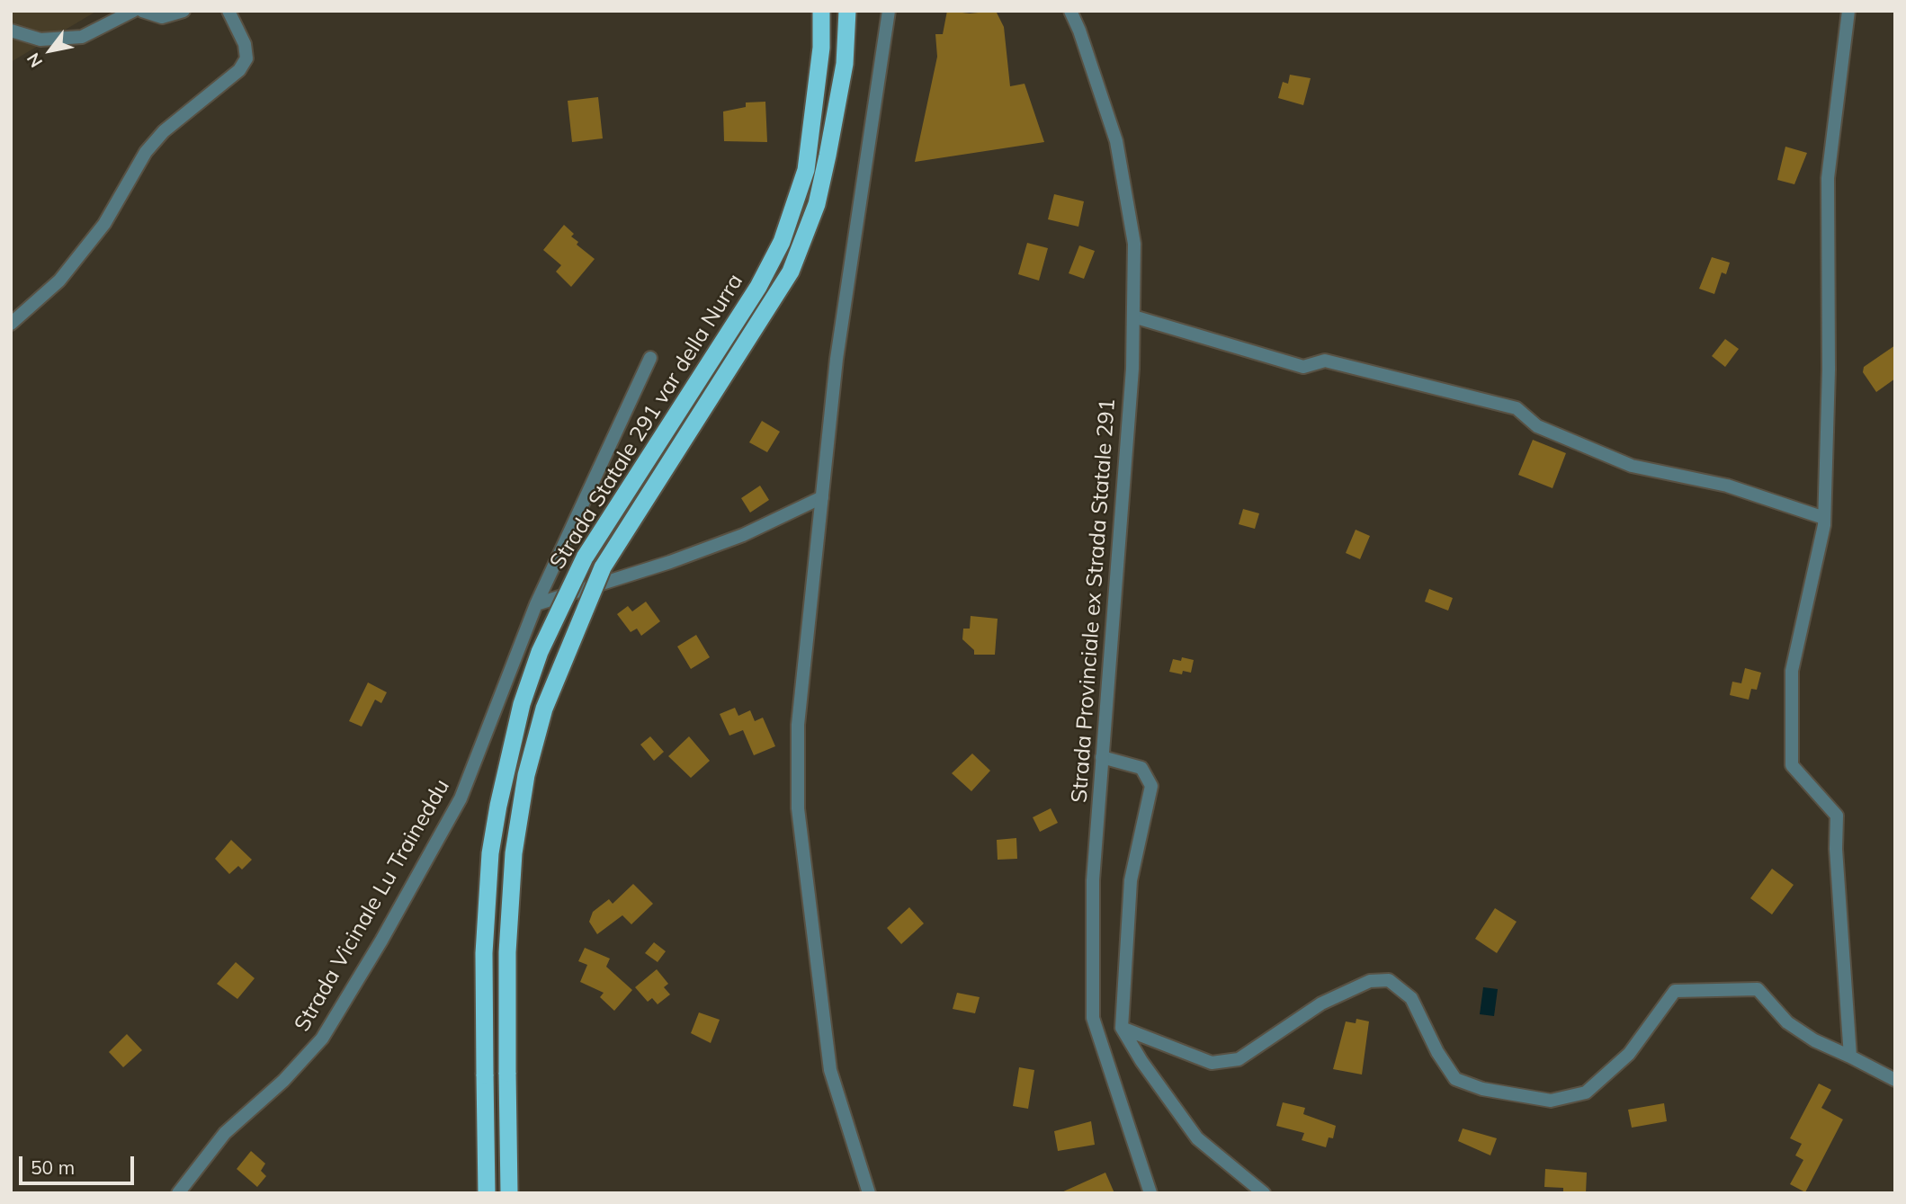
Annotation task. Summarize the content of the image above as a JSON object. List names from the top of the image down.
{
  "streets": {
    "highway": ["Strada Statale 291 var della Nurra"],
    "street": ["Strada Provinciale ex Strada Statale 291", "Strada Vicinale Lu Traineddu"]
  },
  "scale_bar": "50 m",
  "north": "bottom left"
}
